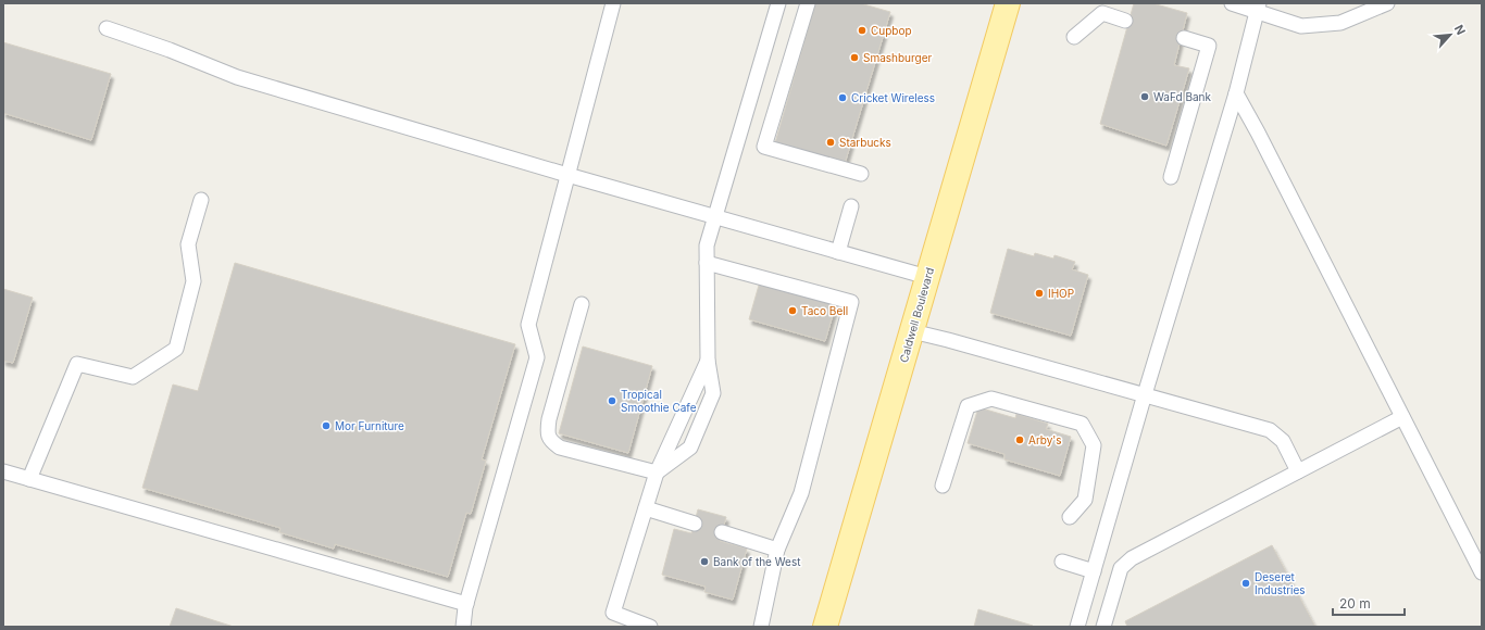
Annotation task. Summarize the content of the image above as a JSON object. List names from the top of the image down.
{
  "streets": {
    "main road": ["Caldwell Boulevard"]
  },
  "places": [
    "Cupbop",
    "Smashburger",
    "WaFd Bank",
    "Cricket Wireless",
    "Starbucks",
    "IHOP",
    "Taco Bell",
    "Tropical Smoothie Cafe",
    "Mor Furniture",
    "Arby's",
    "Bank of the West",
    "Deseret Industries"
  ],
  "scale_bar": "20 m",
  "north": "top right"
}
